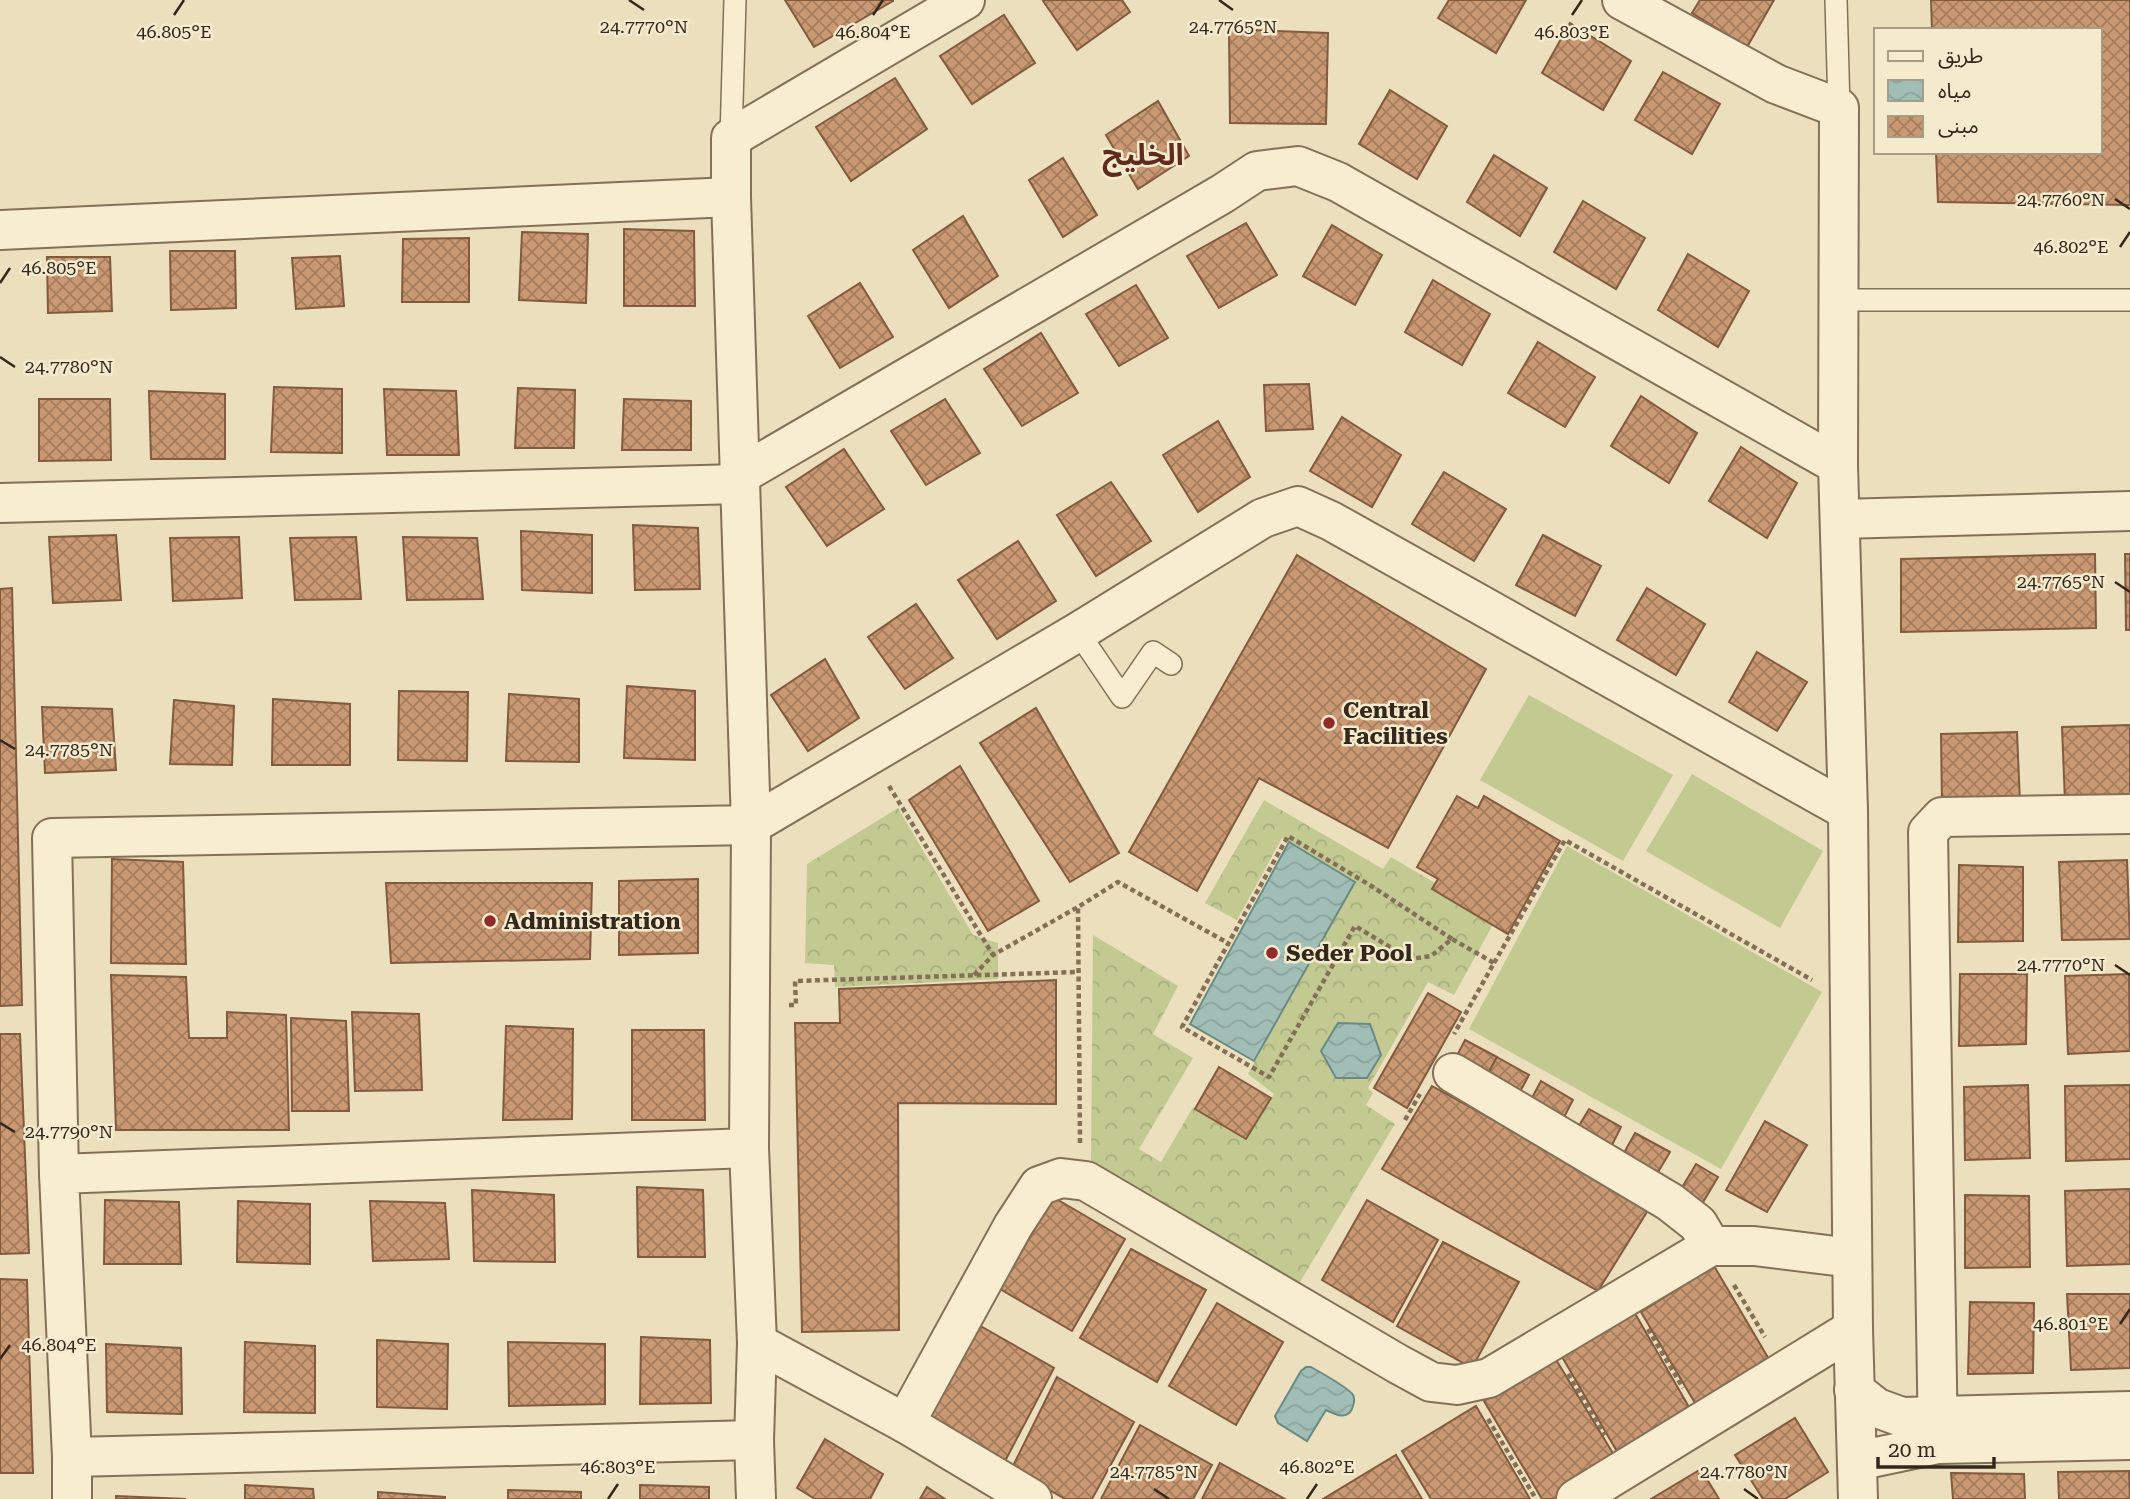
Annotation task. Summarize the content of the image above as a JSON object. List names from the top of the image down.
{
  "districts": ["الخليج"],
  "places": ["Central Facilities", "Administration", "Seder Pool"],
  "legend": ["طريق", "مياه", "مبنى"],
  "scale_bar": "20 m",
  "coordinates": [
    "24.7770°N",
    "24.7765°N",
    "46.804°E",
    "46.805°E",
    "46.803°E",
    "24.7760°N",
    "46.802°E",
    "24.7780°N",
    "24.7785°N",
    "24.7790°N",
    "46.801°E"
  ]
}
